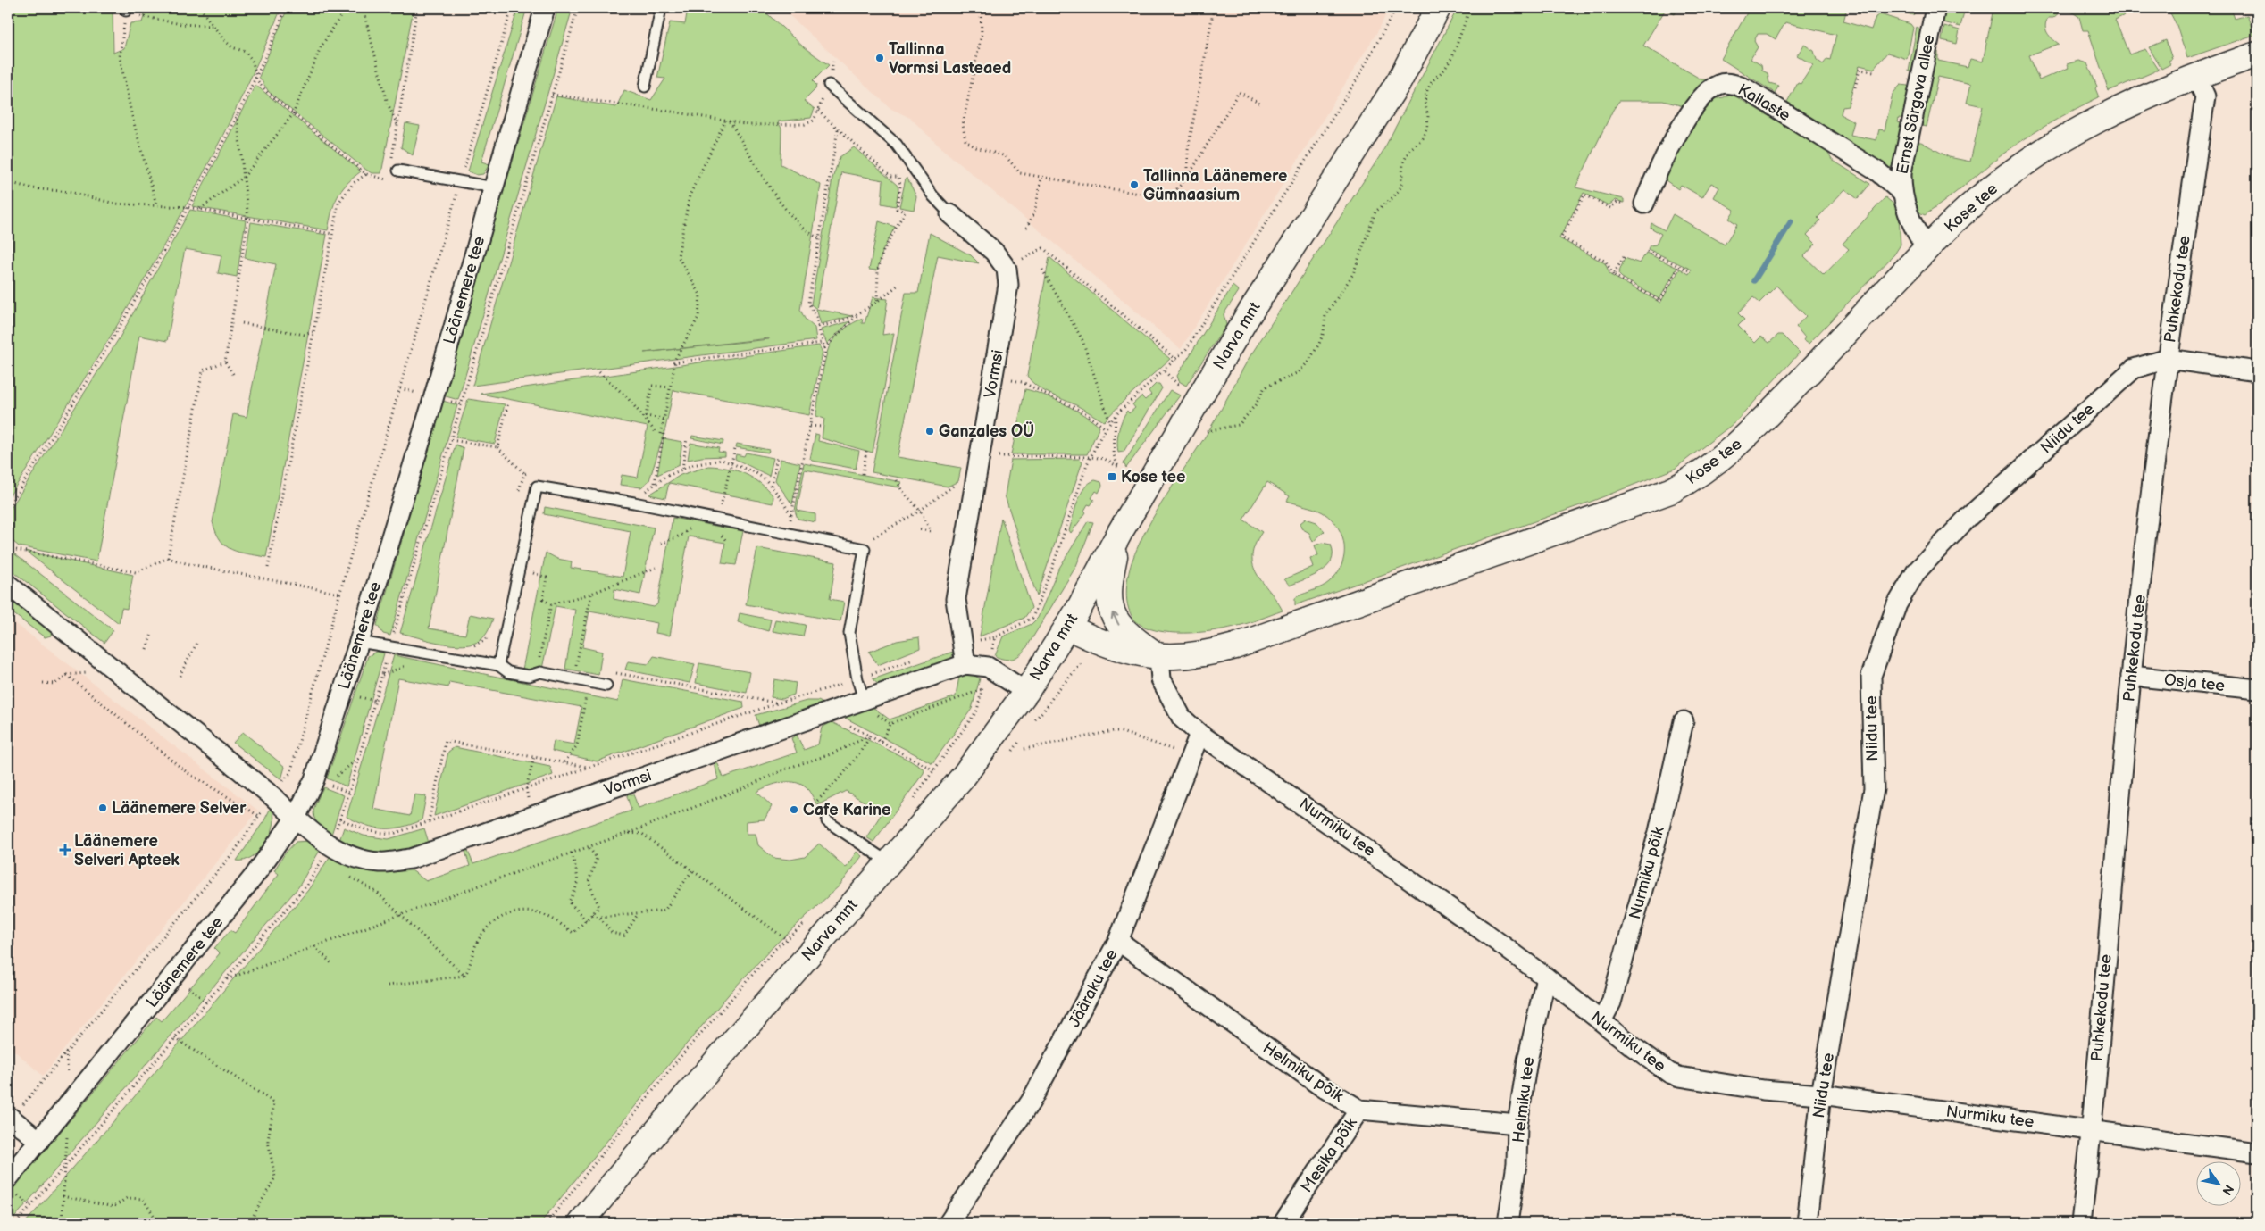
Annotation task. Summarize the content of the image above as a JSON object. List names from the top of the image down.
{
  "streets": {
    "main road": ["Kose tee", "Narva mnt"],
    "street": [
      "Kallaste",
      "Ernst Särgava allee",
      "Puhkekodu tee",
      "Läänemere tee",
      "Vormsi",
      "Niidu tee",
      "Osja tee",
      "Nurmiku tee",
      "Nurmiku põik",
      "Jääraku tee",
      "Helmiku põik",
      "Helmiku tee",
      "Mesika põik"
    ]
  },
  "crossings": [
    ["Kallaste", "Ernst Särgava allee"],
    ["Ernst Särgava allee", "Kose tee"],
    ["Kose tee", "Puhkekodu tee"],
    ["Kose tee", "Narva mnt"],
    ["Kose tee", "Nurmiku tee"],
    ["Puhkekodu tee", "Niidu tee"],
    ["Puhkekodu tee", "Osja tee"],
    ["Puhkekodu tee", "Nurmiku tee"],
    ["Läänemere tee", "Vormsi"],
    ["Narva mnt", "Vormsi"],
    ["Niidu tee", "Nurmiku tee"],
    ["Nurmiku tee", "Nurmiku põik"],
    ["Nurmiku tee", "Jääraku tee"],
    ["Nurmiku tee", "Helmiku tee"],
    ["Jääraku tee", "Helmiku põik"],
    ["Helmiku põik", "Helmiku tee"],
    ["Helmiku põik", "Mesika põik"]
  ],
  "places": {
    "other": [
      "Tallinna Vormsi Lasteaed",
      "Tallinna Läänemere Gümnaasium",
      "Ganzales OÜ",
      "Läänemere Selver",
      "Cafe Karine"
    ],
    "transit": ["Kose tee"],
    "health": ["Läänemere Selveri Apteek"]
  },
  "north": "bottom right"
}
